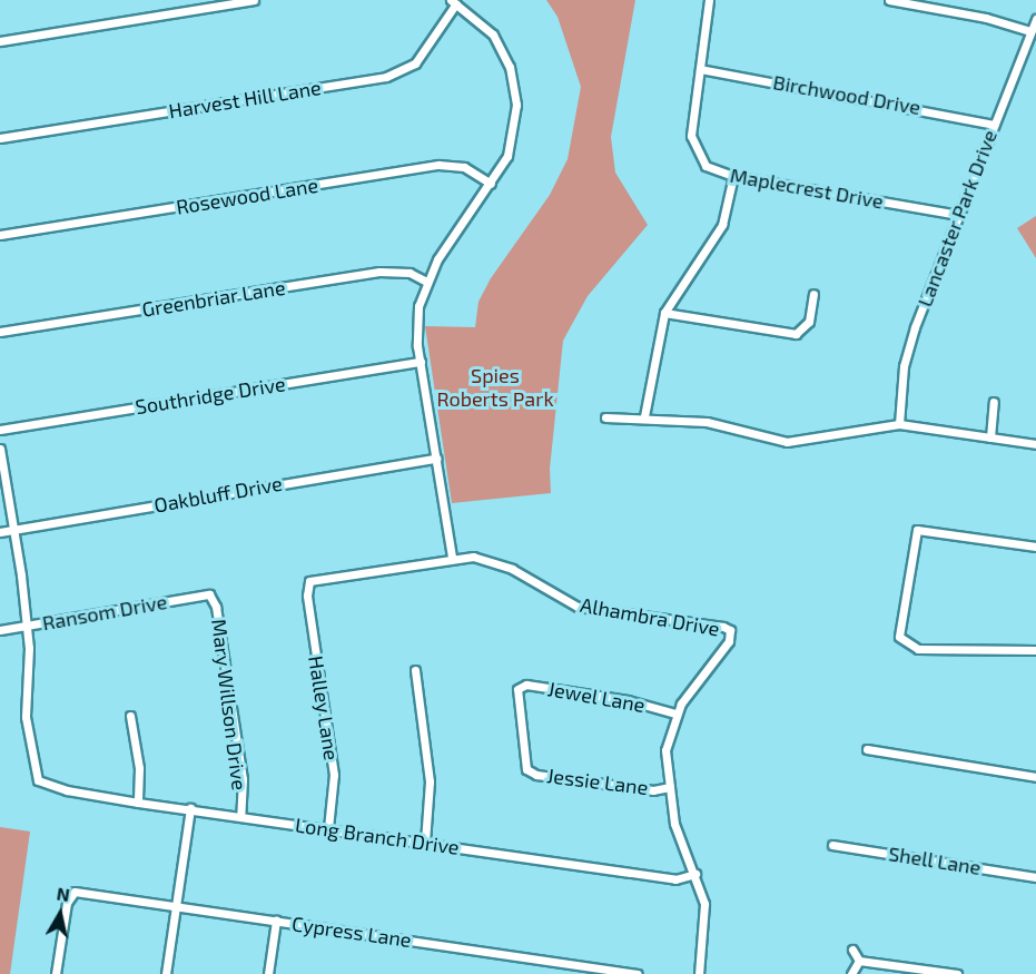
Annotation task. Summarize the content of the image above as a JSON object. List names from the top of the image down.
{
  "streets": {
    "street": [
      "Birchwood Drive",
      "Harvest Hill Lane",
      "Maplecrest Drive",
      "Rosewood Lane",
      "Lancaster Park Drive",
      "Greenbriar Lane",
      "Southridge Drive",
      "Oakbluff Drive",
      "Ransom Drive",
      "Alhambra Drive",
      "Jewel Lane",
      "Mary Willson Drive",
      "Halley Lane",
      "Jessie Lane",
      "Long Branch Drive",
      "Shell Lane",
      "Cypress Lane"
    ]
  },
  "crossings": [
    ["Birchwood Drive", "Maplecrest Drive"],
    ["Birchwood Drive", "Lancaster Park Drive"],
    ["Maplecrest Drive", "Lancaster Park Drive"],
    ["Ransom Drive", "Mary Willson Drive"],
    ["Ransom Drive", "Long Branch Drive"],
    ["Alhambra Drive", "Jewel Lane"],
    ["Alhambra Drive", "Halley Lane"],
    ["Jewel Lane", "Jessie Lane"],
    ["Mary Willson Drive", "Long Branch Drive"],
    ["Halley Lane", "Long Branch Drive"]
  ],
  "parks": ["Spies Roberts Park"],
  "north": "top"
}
